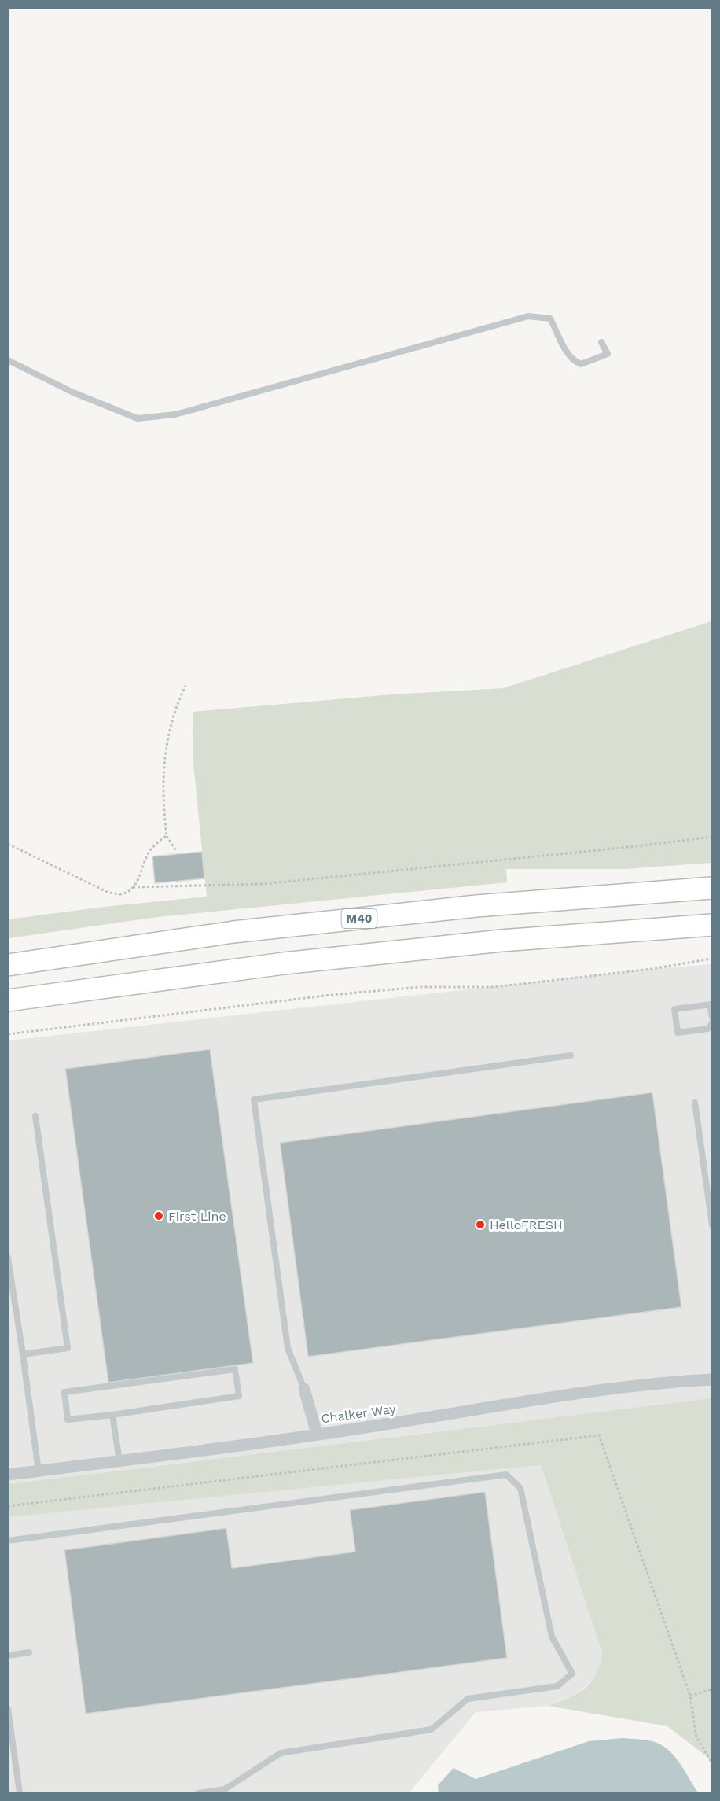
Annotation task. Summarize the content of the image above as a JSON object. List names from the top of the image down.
{
  "streets": {
    "highway": ["M40"],
    "street": ["Chalker Way"]
  },
  "places": ["First Line", "HelloFRESH"]
}
